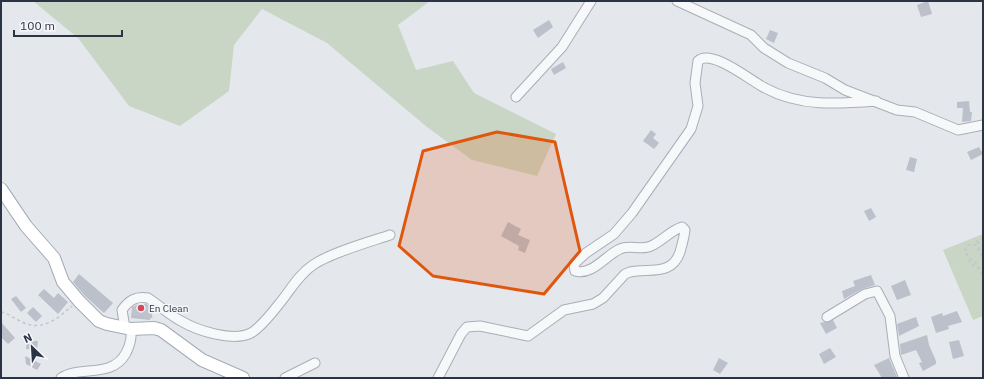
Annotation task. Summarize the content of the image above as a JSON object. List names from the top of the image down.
{
  "places": ["En Clean"],
  "scale_bar": "100 m",
  "north": "top left"
}
